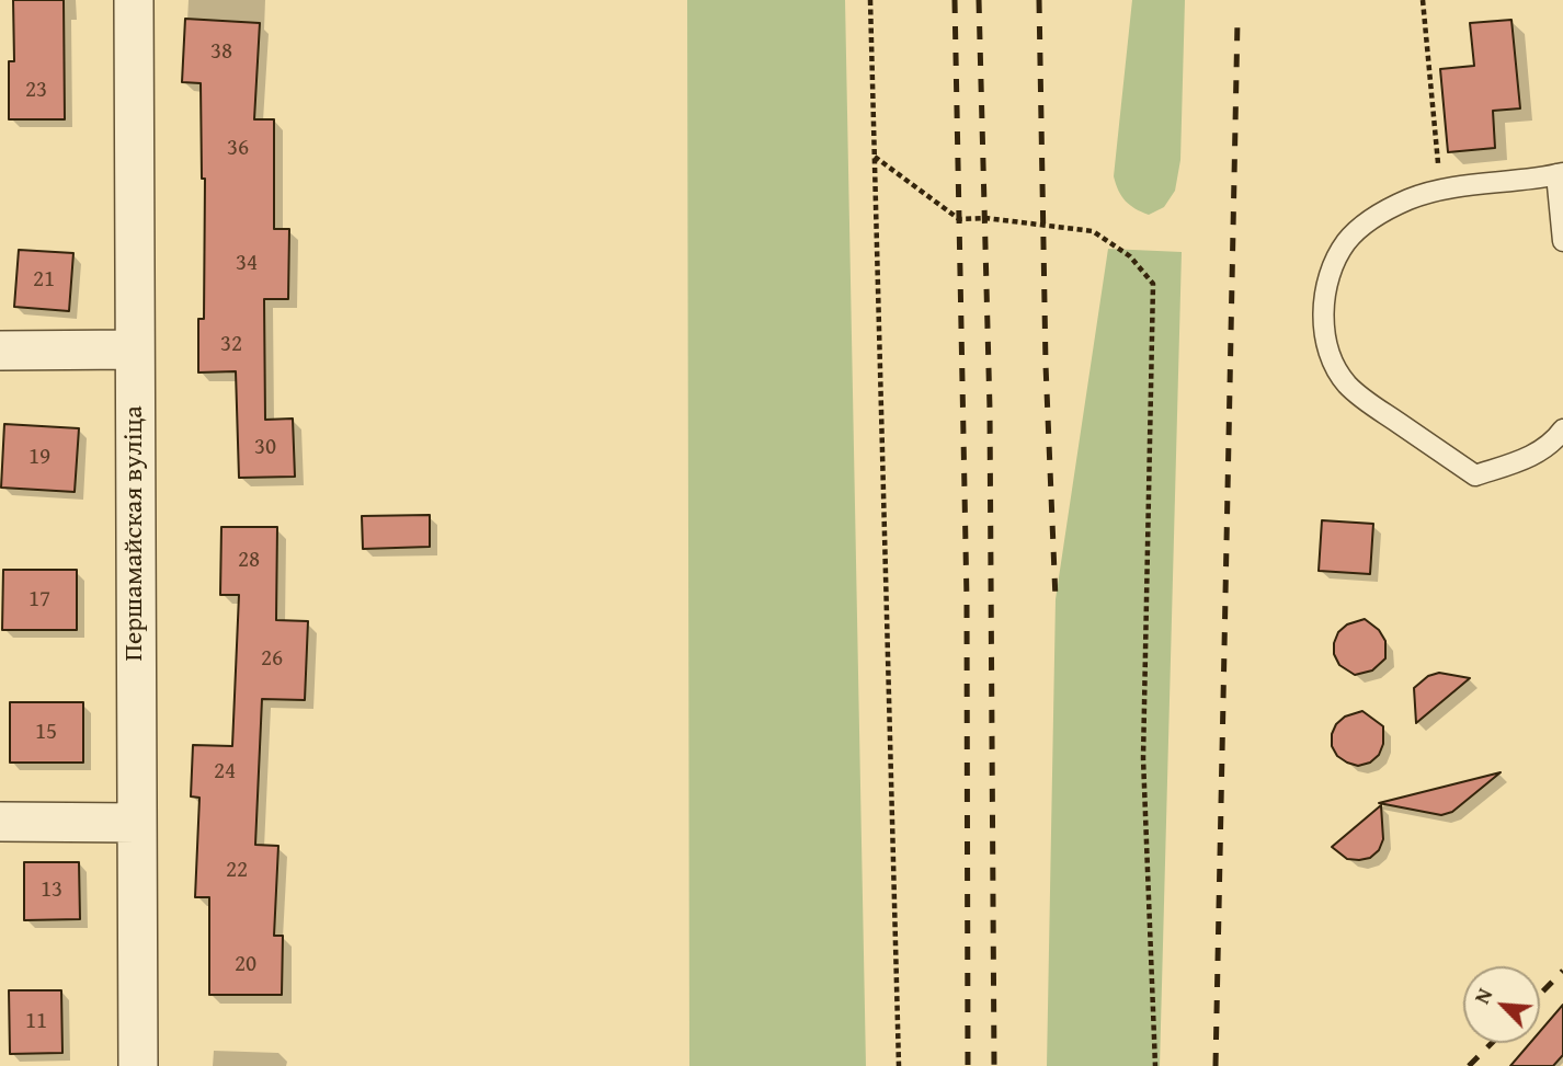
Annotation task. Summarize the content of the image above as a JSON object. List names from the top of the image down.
{
  "streets": {
    "street": ["Першамайская вуліца"]
  },
  "house_numbers": [
    "38",
    "23",
    "36",
    "34",
    "21",
    "32",
    "30",
    "19",
    "28",
    "17",
    "26",
    "15",
    "24",
    "22",
    "13",
    "20",
    "11"
  ],
  "north": "top left"
}
